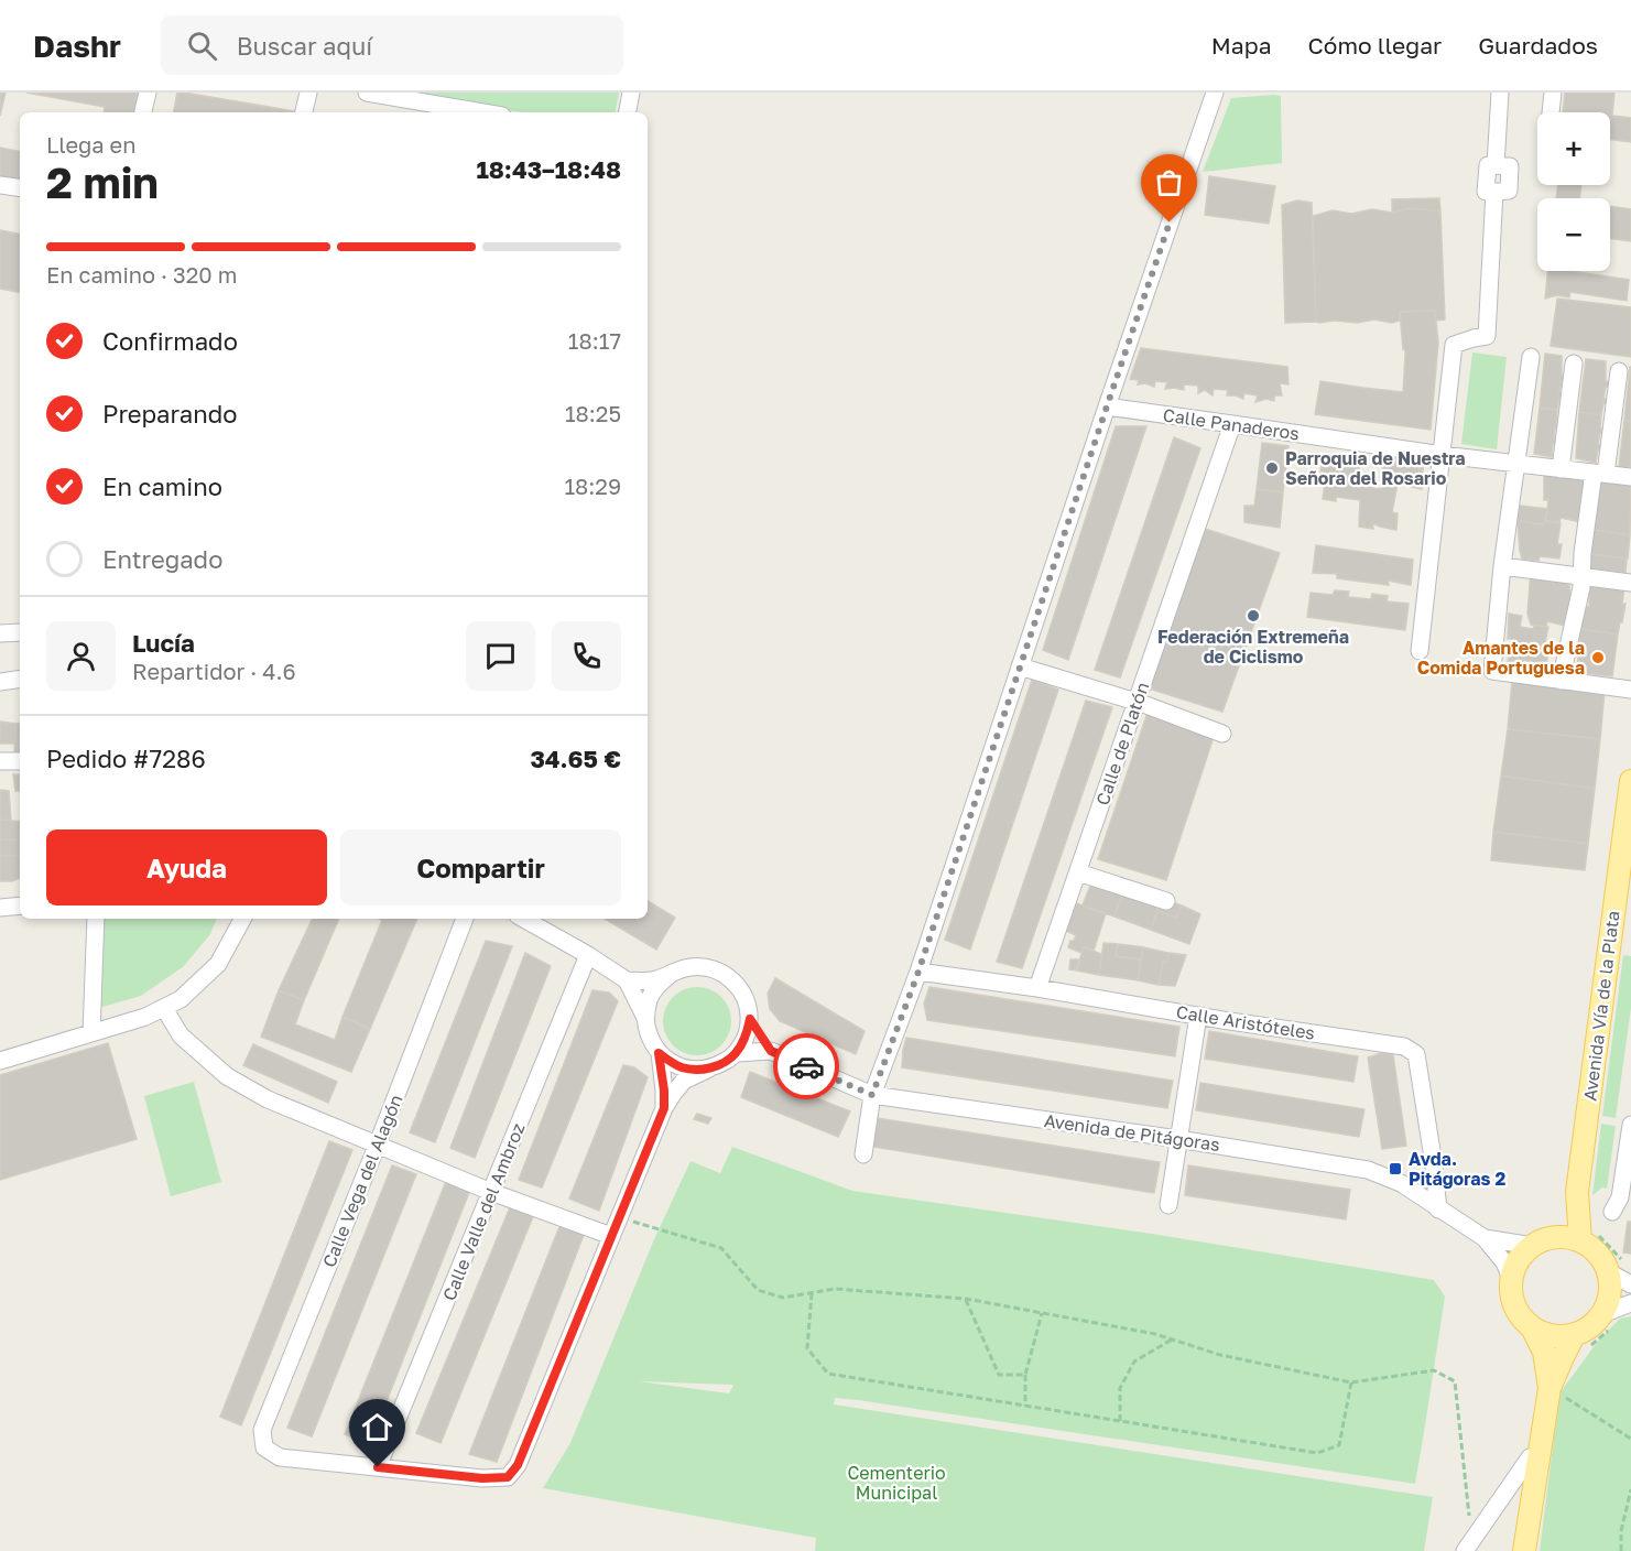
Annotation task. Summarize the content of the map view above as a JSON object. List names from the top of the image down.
{
  "streets": {
    "main road": ["Avenida Vía de la Plata"],
    "street": [
      "Calle Panaderos",
      "Calle de Platón",
      "Calle Aristóteles",
      "Avenida de Pitágoras",
      "Calle Vega del Alagón",
      "Calle Valle del Ambroz"
    ]
  },
  "crossings": [
    ["Calle Panaderos", "Calle de Platón"],
    ["Calle de Platón", "Calle Aristóteles"],
    ["Calle Aristóteles", "Avenida de Pitágoras"],
    ["Calle Vega del Alagón", "Calle Valle del Ambroz"]
  ],
  "parks": ["Cementerio Municipal"],
  "places": {
    "other": ["Parroquia de Nuestra Señora del Rosario", "Federación Extremeña de Ciclismo", "Amantes de la Comida Portuguesa"],
    "transit": ["Avda. Pitágoras 2"]
  },
  "page": {
    "header": "Dashr",
    "search": "Buscar aquí",
    "nav": ["Mapa", "Cómo llegar", "Guardados"],
    "map_buttons": ["+", "−"],
    "heading": ["2 min", "Llega en", "18:43–18:48"],
    "panel": [
      "Lucía",
      "Repartidor · 4.6",
      "Pedido #7286",
      "34.65 €"
    ],
    "bar": "En camino · 320 m",
    "list": [
      ["Confirmado", "18:17"],
      ["Preparando", "18:25"],
      ["En camino", "18:29"],
      "Entregado"
    ],
    "buttons": ["Ayuda", "Compartir"]
  }
}
